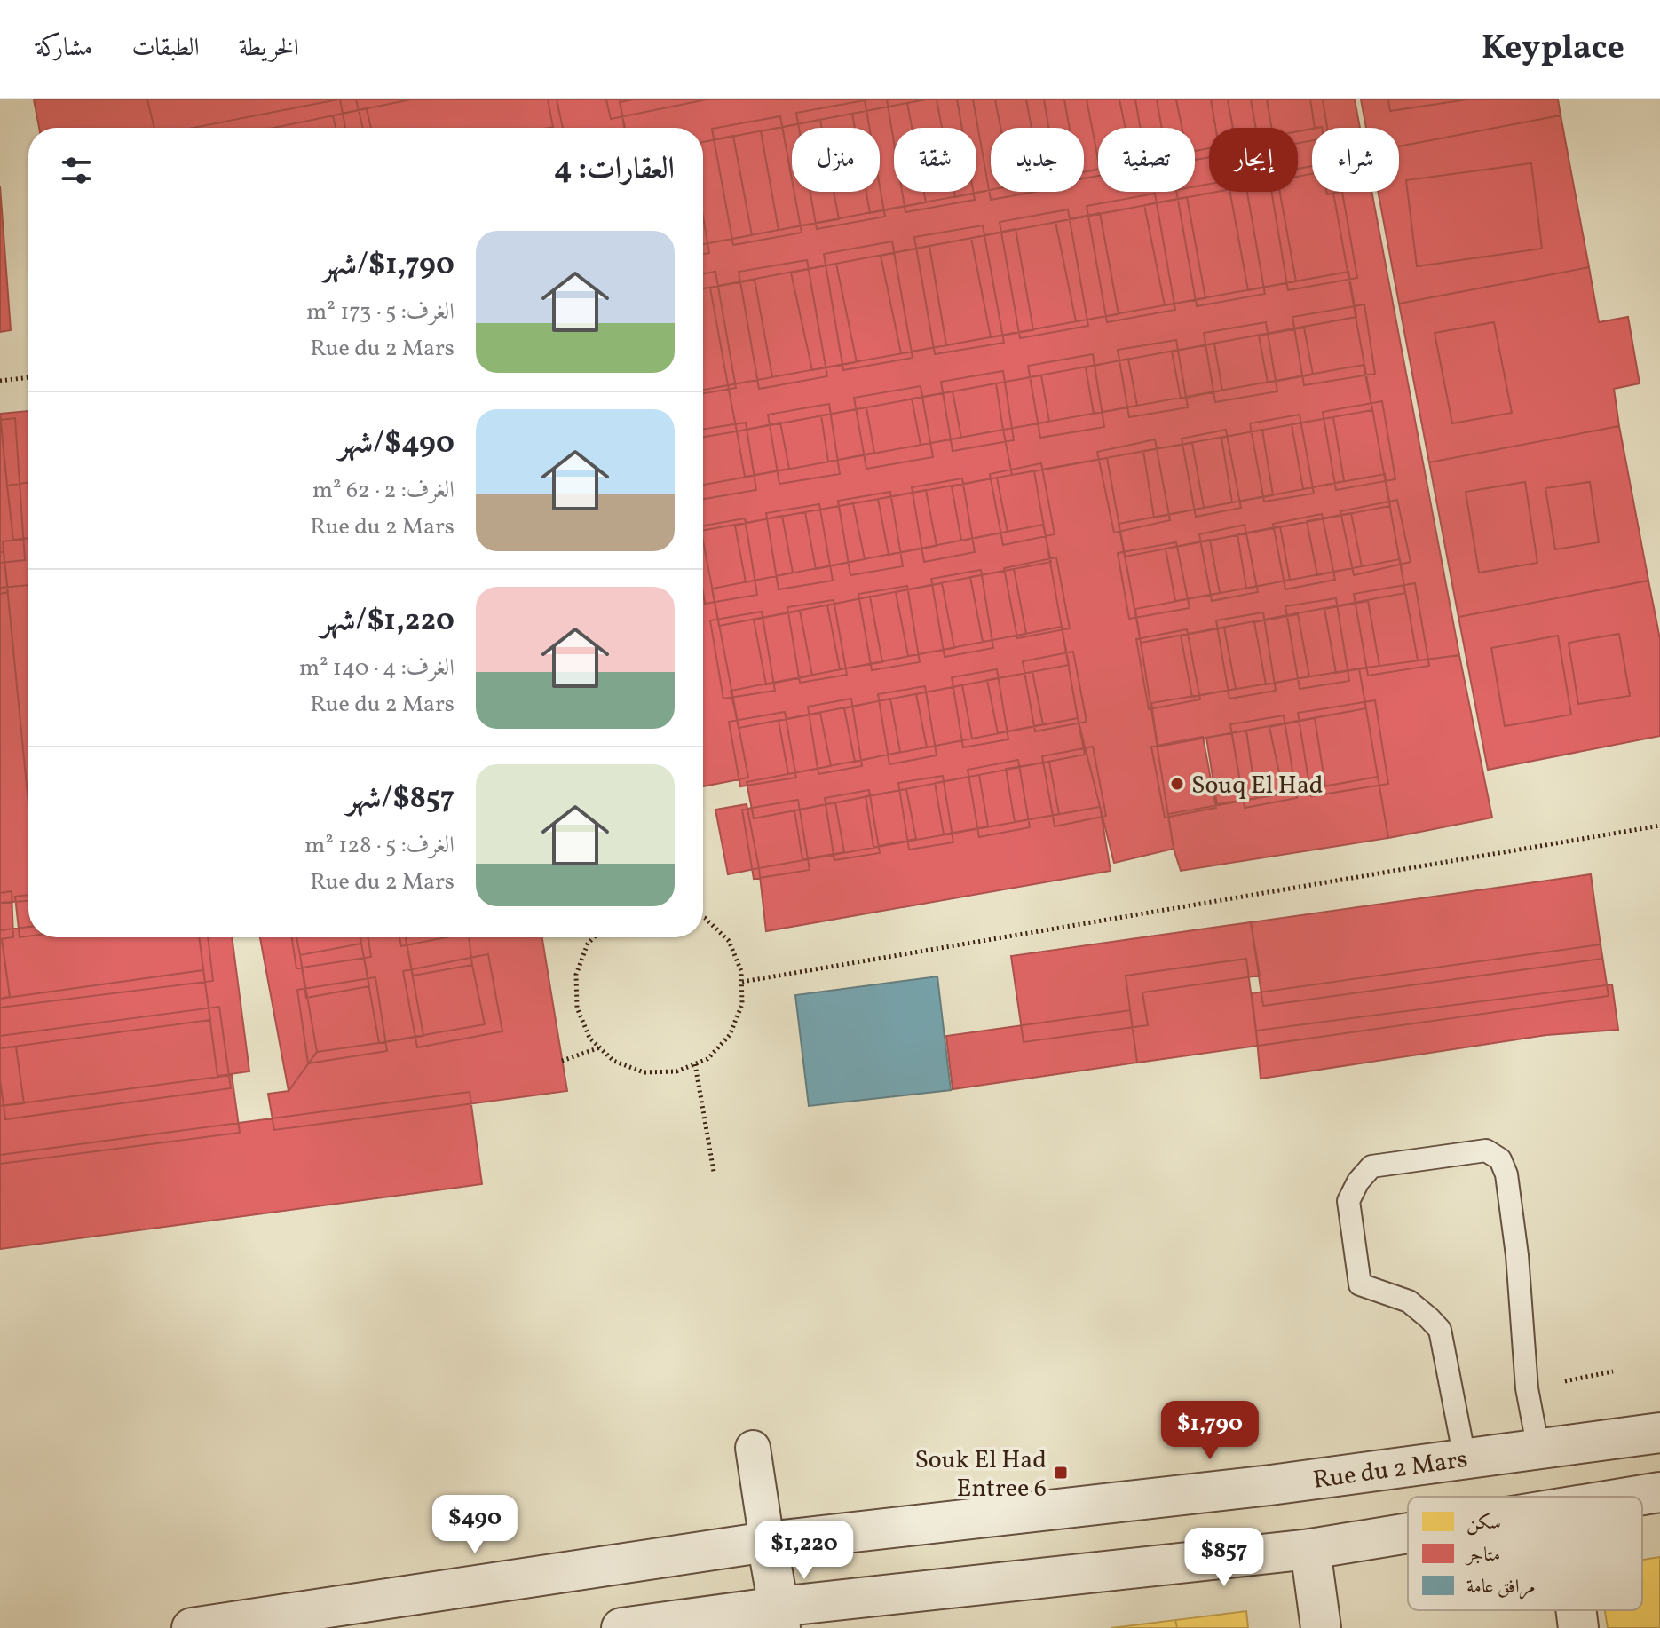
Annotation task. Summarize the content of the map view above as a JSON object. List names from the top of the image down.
{
  "streets": {
    "street": ["Rue du 2 Mars"]
  },
  "places": {
    "other": ["Souq El Had"],
    "transit": ["Souk El Had Entree 6"]
  },
  "legend": ["سكن", "متاجر", "مرافق عامة"],
  "page": {
    "header": "Keyplace",
    "nav": ["الخريطة", "الطبقات", "مشاركة"],
    "chip": [
      "شراء",
      "إيجار",
      "تصفية",
      "جديد",
      "شقة",
      "منزل"
    ],
    "heading": "العقارات: 4",
    "list": [
      {
        "name": "$1,790/شهر",
        "note": "الغرف: 5 · 173 m² · Rue du 2 Mars"
      },
      {
        "name": "$490/شهر",
        "note": "الغرف: 2 · 62 m² · Rue du 2 Mars"
      },
      {
        "name": "$1,220/شهر",
        "note": "الغرف: 4 · 140 m² · Rue du 2 Mars"
      },
      {
        "name": "$857/شهر",
        "note": "الغرف: 5 · 128 m² · Rue du 2 Mars"
      }
    ],
    "price": [
      "$1,790",
      "$490",
      "$1,220",
      "$857"
    ]
  }
}
